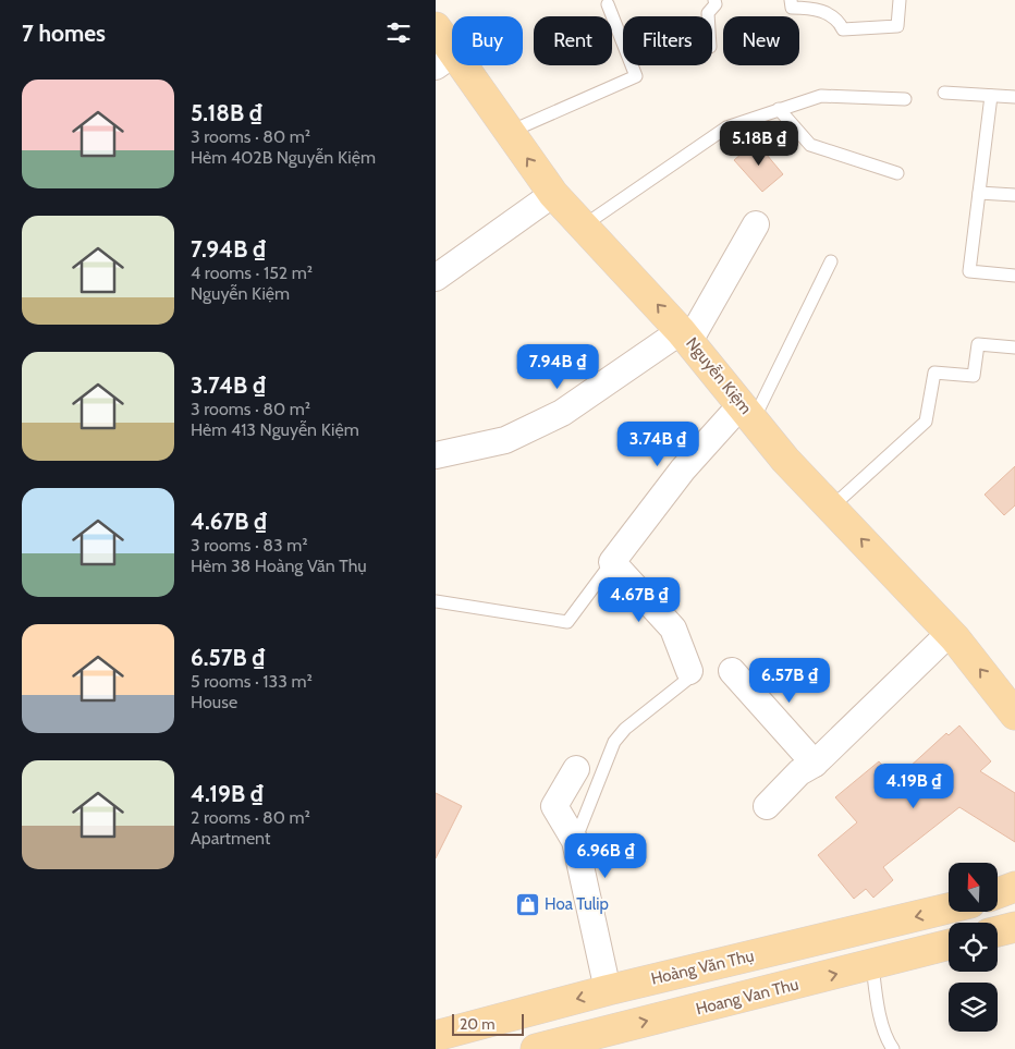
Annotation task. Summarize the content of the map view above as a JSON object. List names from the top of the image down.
{
  "streets": {
    "main road": ["Nguyễn Kiệm", "Hoàng Văn Thụ", "Hoang Van Thu"]
  },
  "one_way": ["Nguyễn Kiệm", "Hoàng Văn Thụ", "Hoang Van Thu"],
  "places": {
    "shop": ["Hoa Tulip"]
  },
  "scale_bar": "20 m",
  "north": "top",
  "page": {
    "heading": "7 homes",
    "chip": [
      "Buy",
      "Rent",
      "Filters",
      "New"
    ],
    "list": [
      {
        "name": "5.18B ₫",
        "note": "3 rooms · 80 m² · Hẻm 402B Nguyễn Kiệm"
      },
      {
        "name": "7.94B ₫",
        "note": "4 rooms · 152 m² · Nguyễn Kiệm"
      },
      {
        "name": "3.74B ₫",
        "note": "3 rooms · 80 m² · Hẻm 413 Nguyễn Kiệm"
      },
      {
        "name": "4.67B ₫",
        "note": "3 rooms · 83 m² · Hẻm 38 Hoàng Văn Thụ"
      },
      {
        "name": "6.57B ₫",
        "note": "5 rooms · 133 m² · House"
      },
      {
        "name": "4.19B ₫",
        "note": "2 rooms · 80 m² · Apartment"
      }
    ],
    "price": [
      "5.18B ₫",
      "7.94B ₫",
      "3.74B ₫",
      "4.67B ₫",
      "6.57B ₫",
      "4.19B ₫",
      "6.96B ₫"
    ],
    "scale": "20 m"
  }
}
